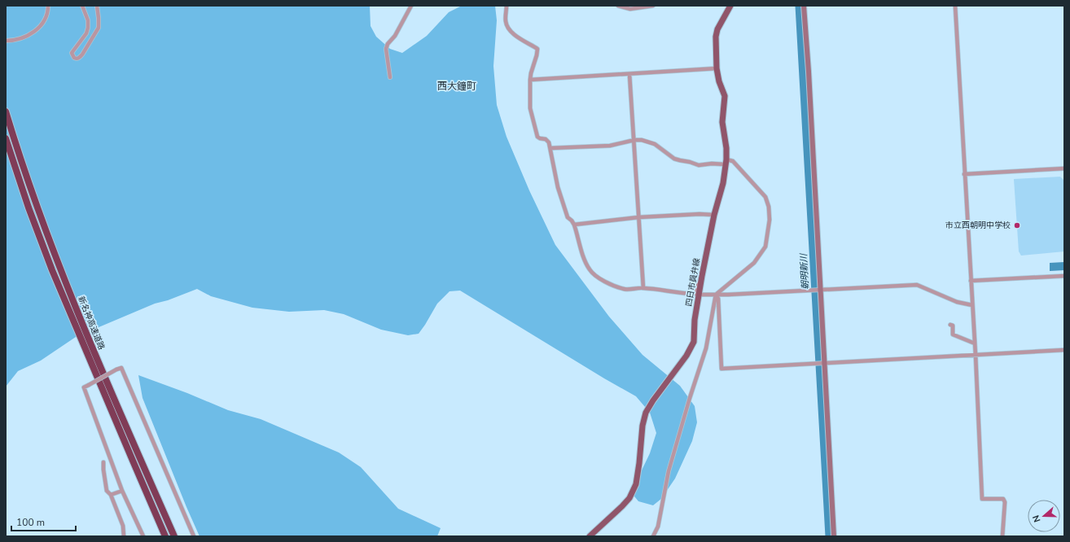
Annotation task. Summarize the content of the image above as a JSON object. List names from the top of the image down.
{
  "streets": {
    "highway": ["新名神高速道路"],
    "main road": ["四日市員弁線"]
  },
  "districts": ["西大鐘町"],
  "water": ["朝明新川"],
  "places": ["市立西朝明中学校"],
  "scale_bar": "100 m",
  "north": "left"
}
